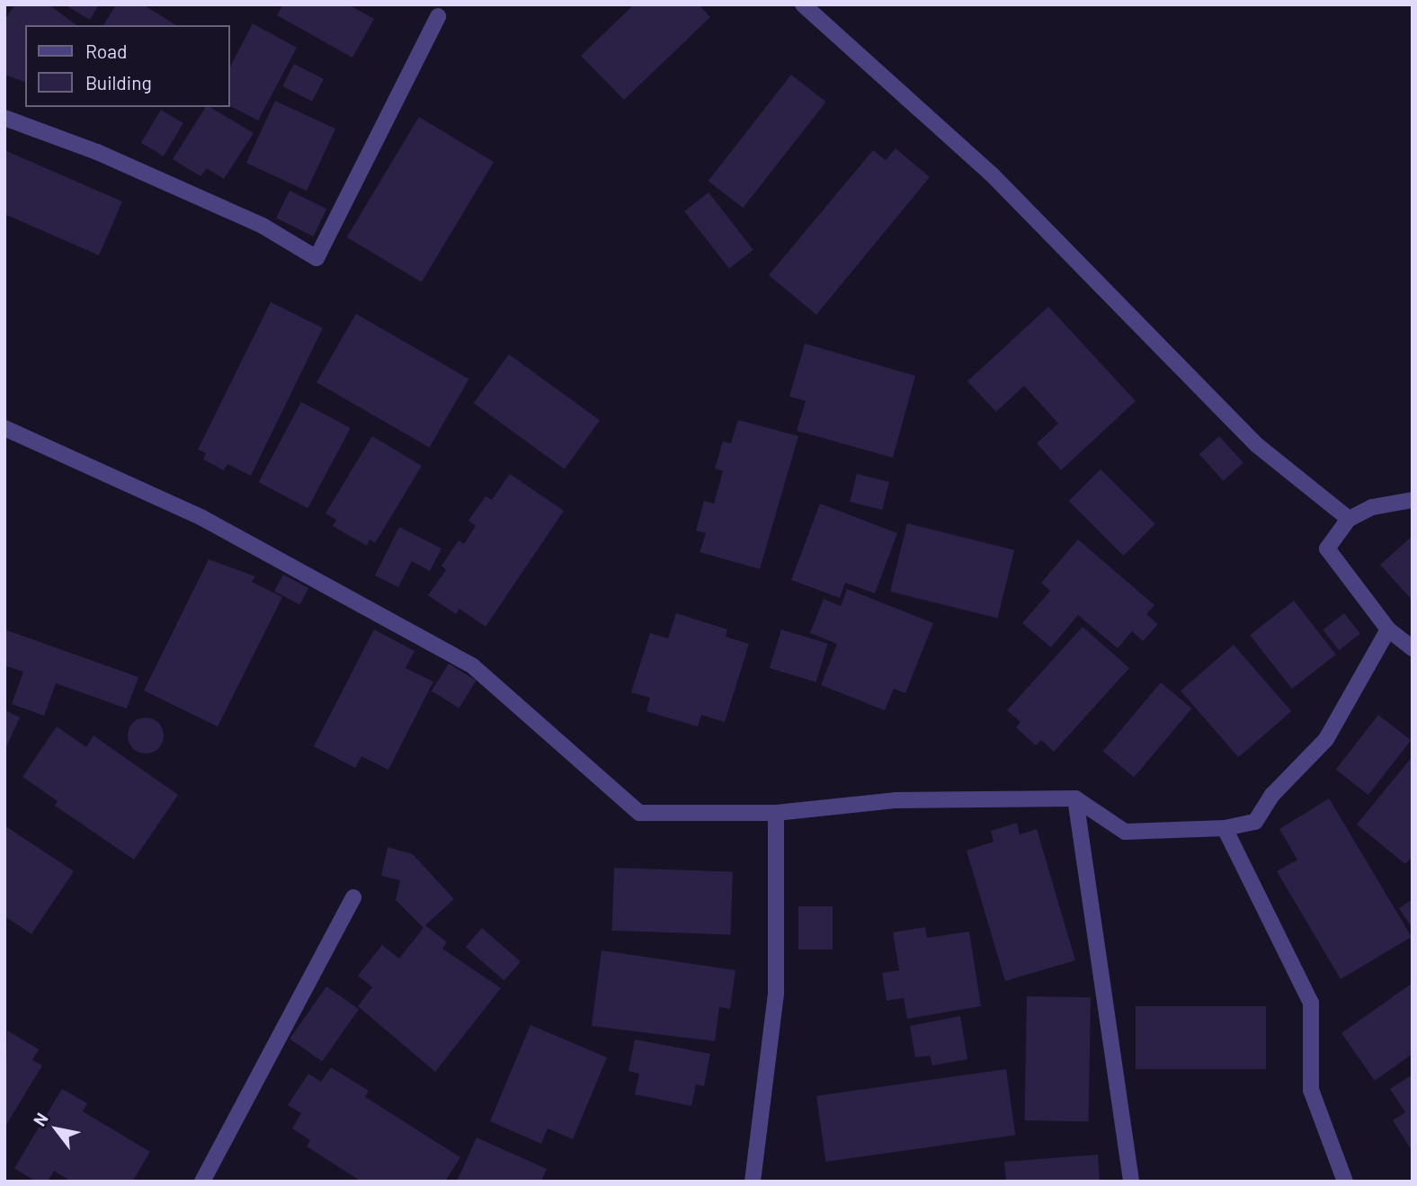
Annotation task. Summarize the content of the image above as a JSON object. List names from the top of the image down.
{
  "legend": ["Road", "Building"],
  "north": "top left"
}
